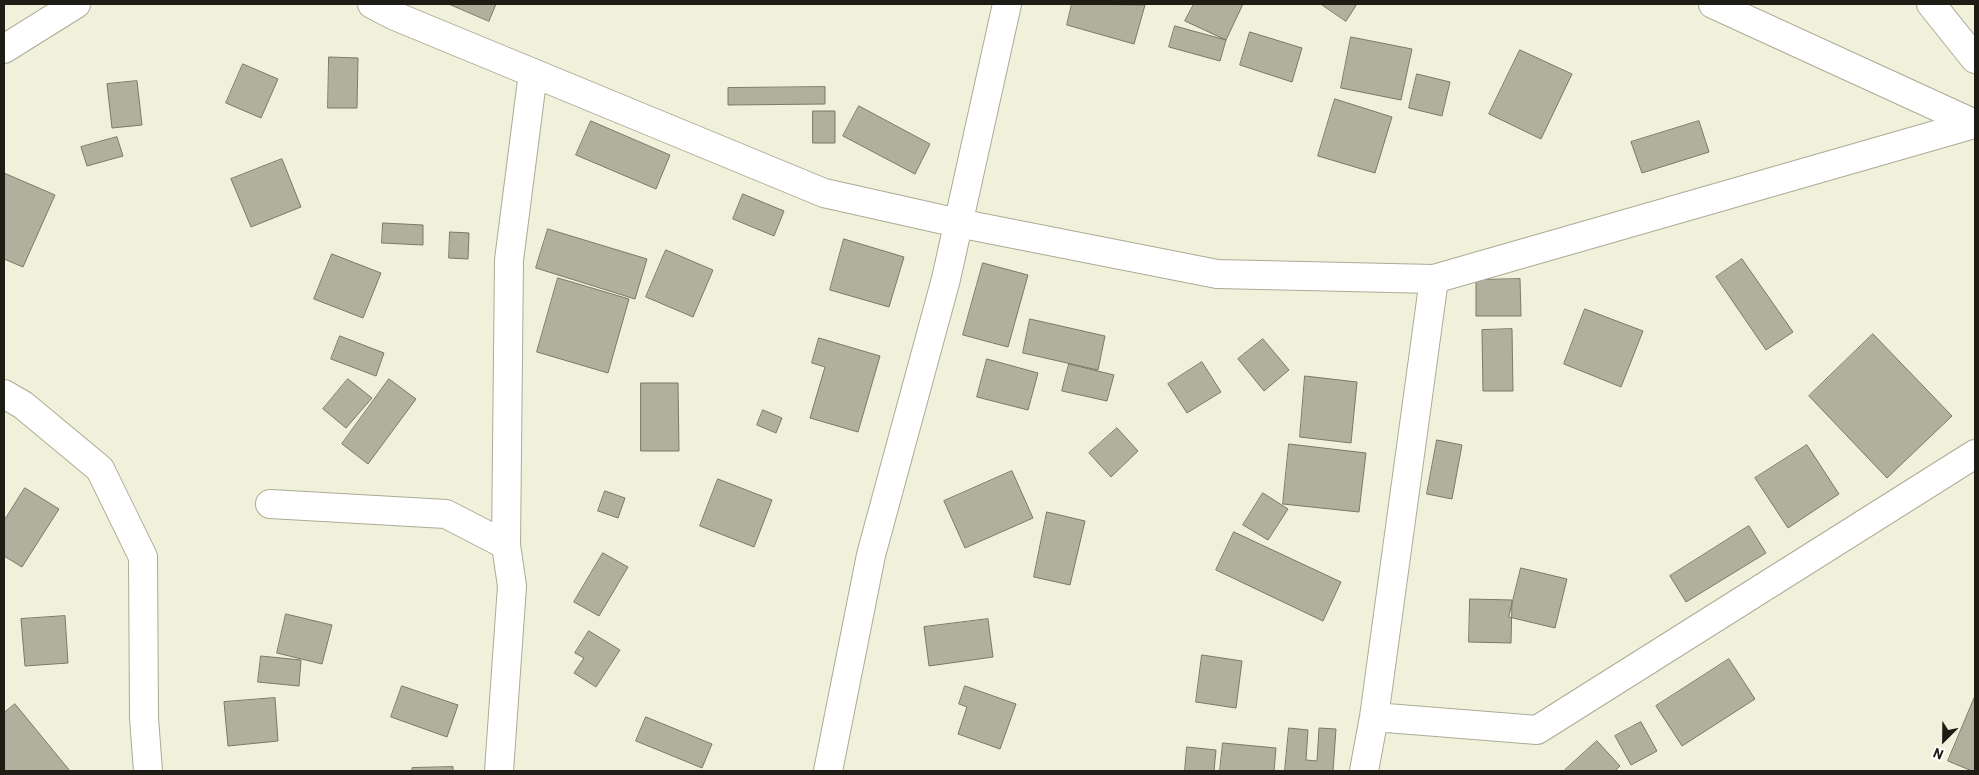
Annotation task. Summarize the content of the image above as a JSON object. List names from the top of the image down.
{
  "north": "bottom left"
}
